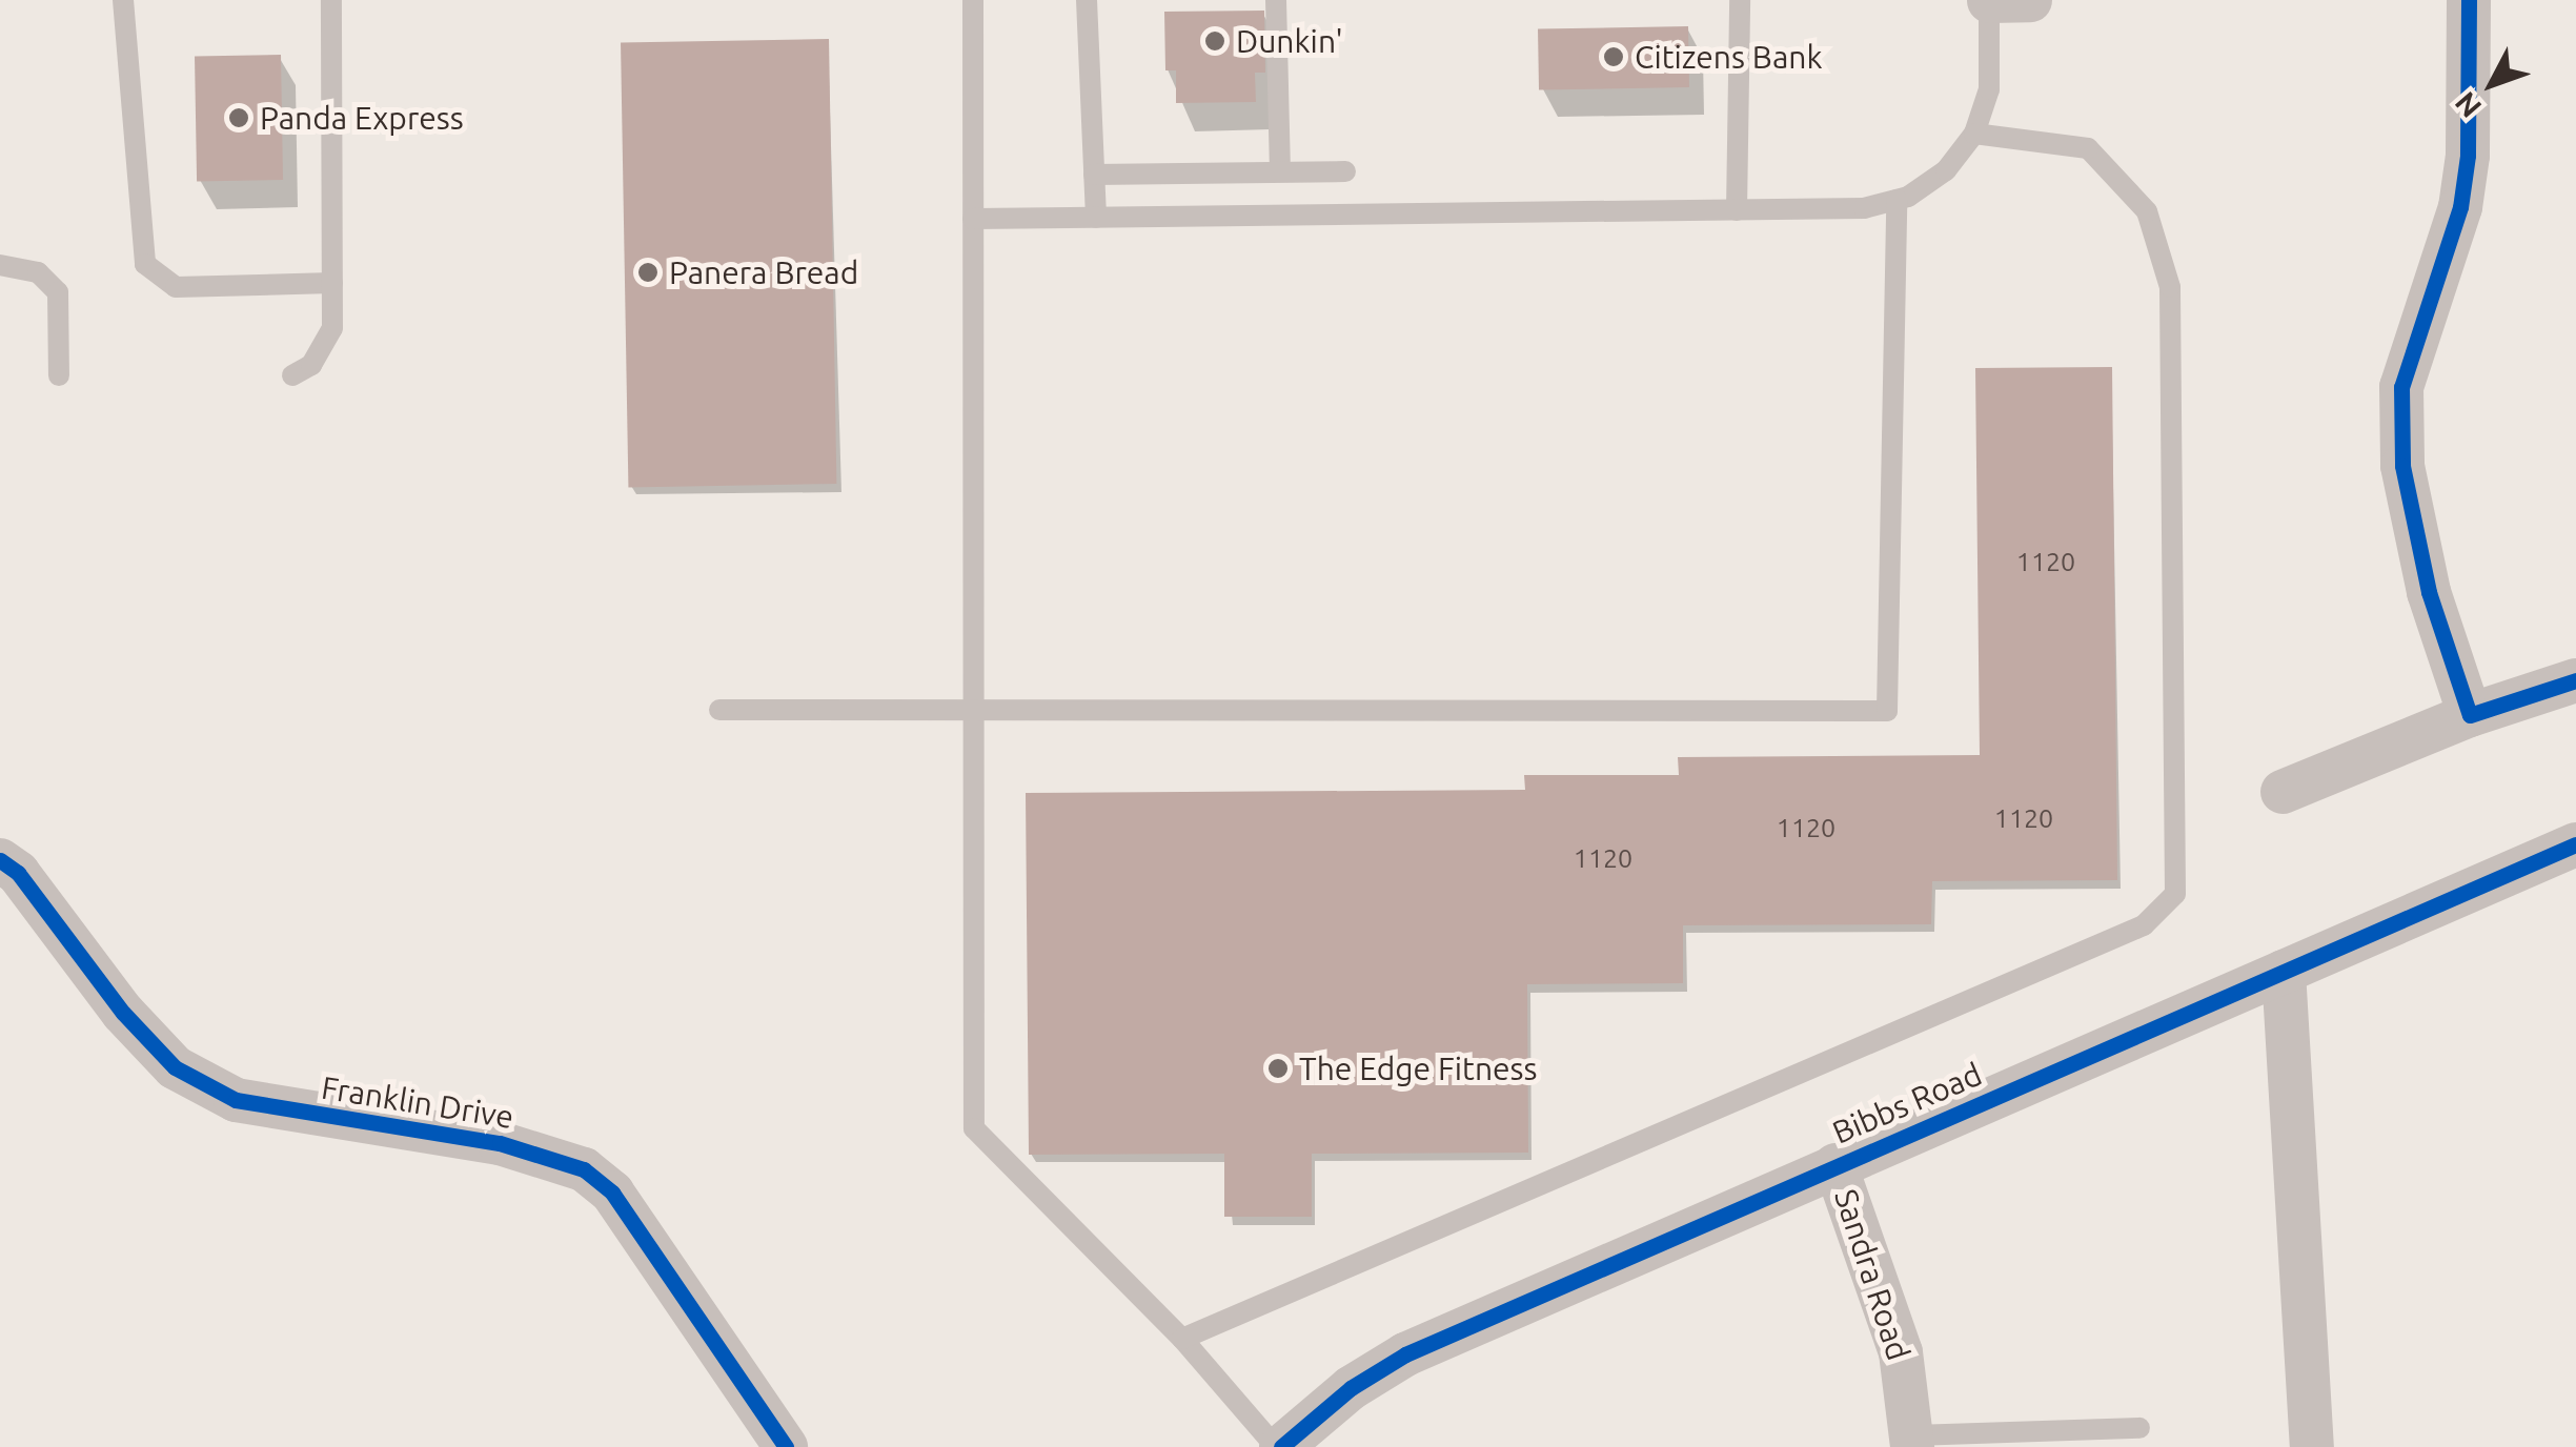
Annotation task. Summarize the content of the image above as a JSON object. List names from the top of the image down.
{
  "streets": {
    "street": ["Franklin Drive", "Bibbs Road", "Sandra Road"]
  },
  "crossings": [
    ["Bibbs Road", "Sandra Road"]
  ],
  "places": [
    "Dunkin'",
    "Citizens Bank",
    "Panda Express",
    "Panera Bread",
    "The Edge Fitness"
  ],
  "house_numbers": [
    "1120",
    "1120",
    "1120",
    "1120"
  ],
  "north": "bottom left"
}
